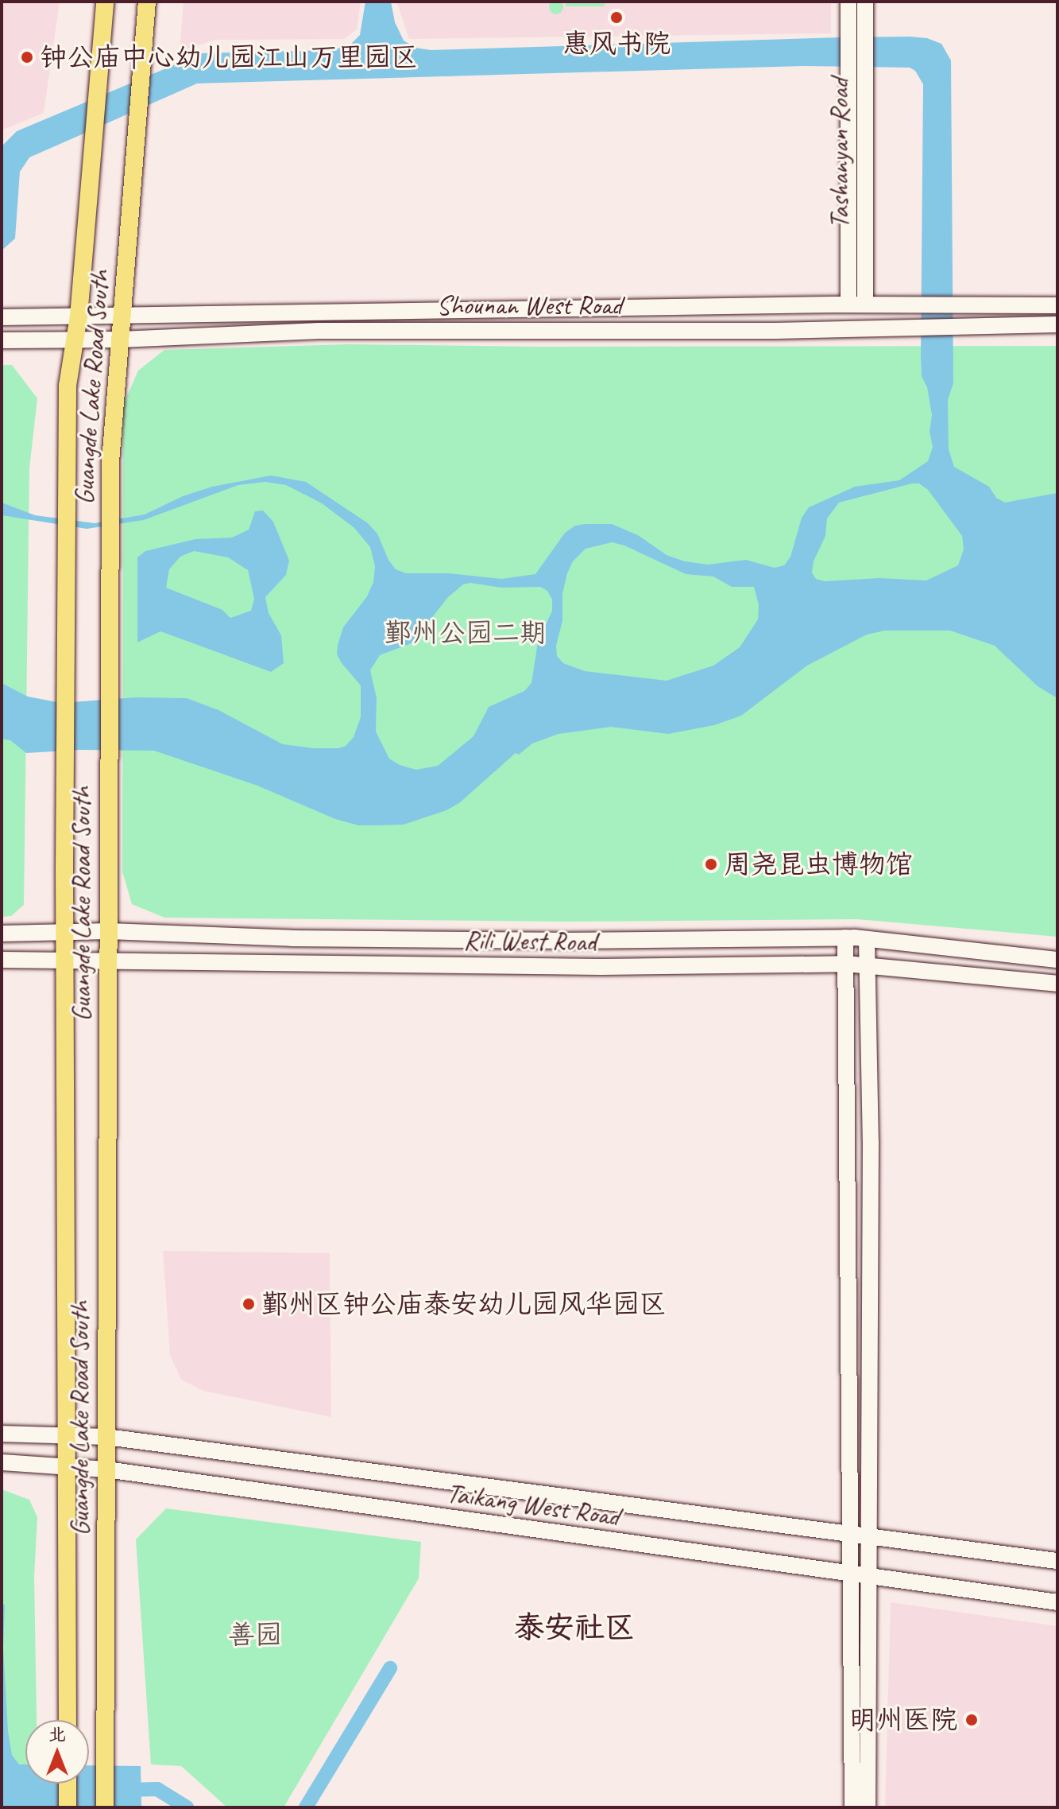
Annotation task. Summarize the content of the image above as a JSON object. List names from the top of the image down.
{
  "streets": {
    "main road": [
      "Tashanyan Road",
      "Shounan West Road",
      "Guangde Lake Road South",
      "Rili West Road",
      "Taikang West Road"
    ]
  },
  "crossings": [
    ["Tashanyan Road", "Shounan West Road"],
    ["Shounan West Road", "Guangde Lake Road South"],
    ["Guangde Lake Road South", "Rili West Road"],
    ["Guangde Lake Road South", "Taikang West Road"]
  ],
  "districts": ["泰安社区"],
  "parks": ["鄞州公园二期", "善园"],
  "places": [
    "惠风书院",
    "钟公庙中心幼儿园江山万里园区",
    "周尧昆虫博物馆",
    "鄞州区钟公庙泰安幼儿园风华园区",
    "明州医院"
  ],
  "north": "top"
}
